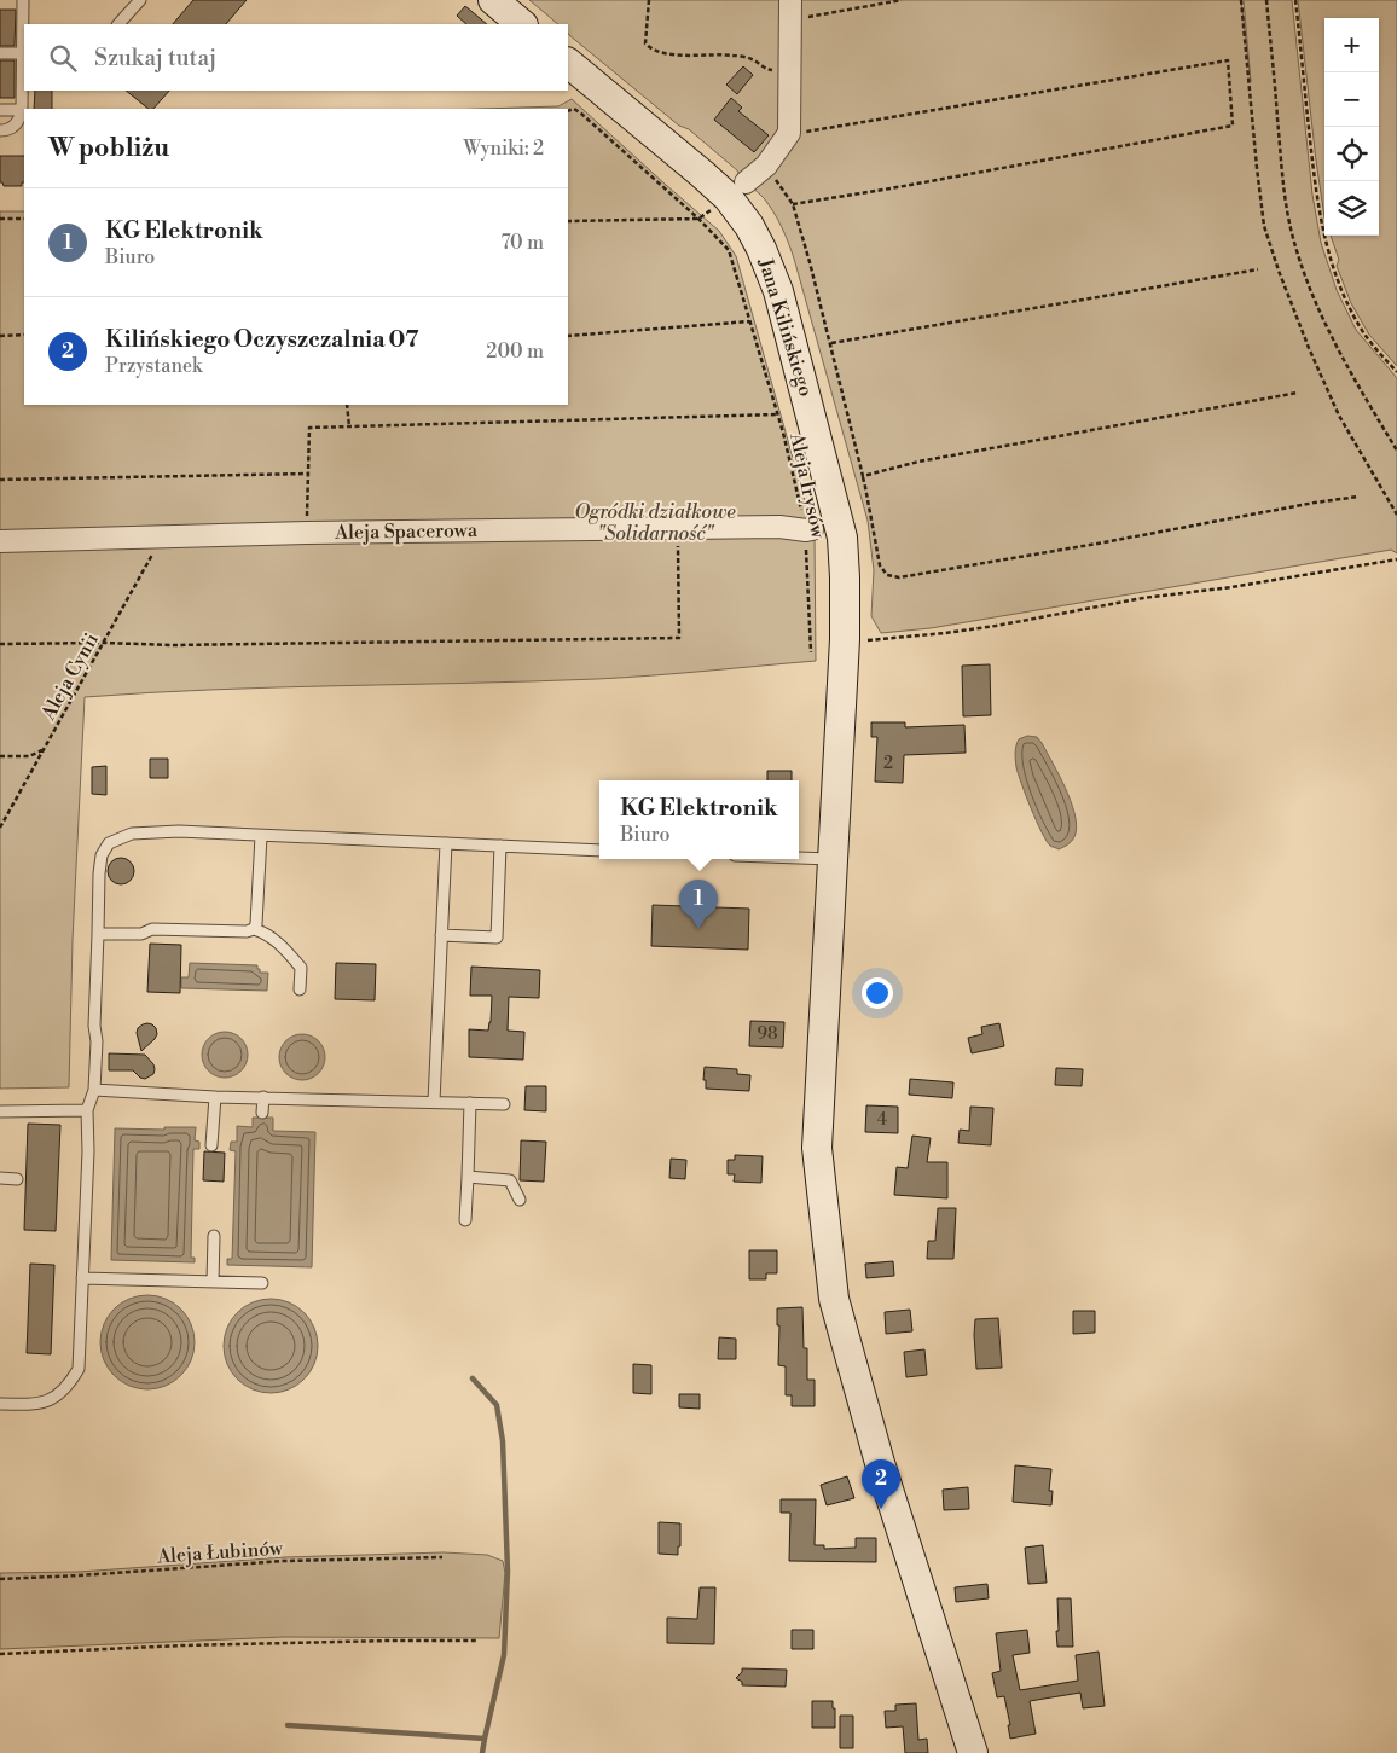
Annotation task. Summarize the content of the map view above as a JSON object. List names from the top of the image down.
{
  "streets": {
    "street": ["Jana Kilińskiego", "Aleja Spacerowa"],
    "path": ["Aleja Irysów", "Aleja Cynii", "Aleja Łubinów"]
  },
  "crossings": [
    ["Jana Kilińskiego", "Aleja Irysów"],
    ["Jana Kilińskiego", "Aleja Spacerowa"],
    ["Aleja Irysów", "Aleja Spacerowa"],
    ["Aleja Spacerowa", "Aleja Cynii"]
  ],
  "parks": ["Ogródki działkowe \"Solidarność\""],
  "house_numbers": ["2", "98", "4"],
  "page": {
    "map_buttons": ["+", "−"],
    "search": "Szukaj tutaj",
    "heading": ["W pobliżu", "Wyniki: 2"],
    "list": [
      {
        "mark": "1",
        "name": "KG Elektronik",
        "note": "Biuro",
        "value": "70 m"
      },
      {
        "mark": "2",
        "name": "Kilińskiego Oczyszczalnia 07",
        "note": "Przystanek",
        "value": "200 m"
      }
    ],
    "popup": ["KG Elektronik", "Biuro"],
    "pins": ["1", "2"]
  }
}
